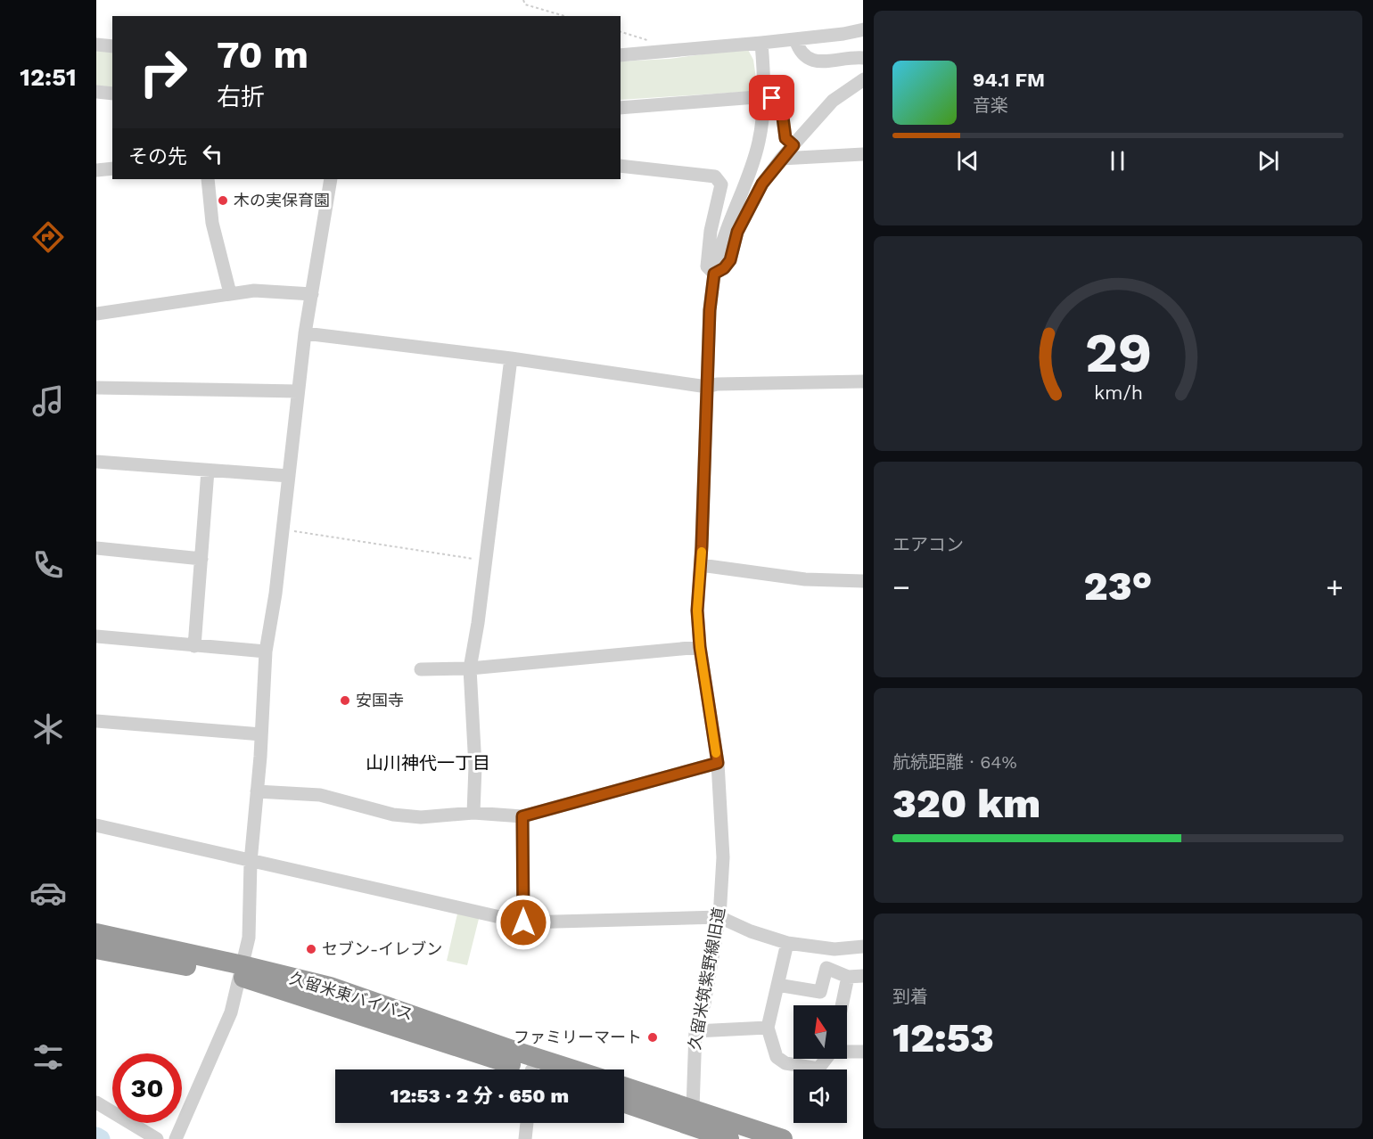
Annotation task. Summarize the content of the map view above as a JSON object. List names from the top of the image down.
{
  "streets": {
    "highway": ["久留米東バイパス"],
    "street": ["久留米筑紫野線旧道"]
  },
  "districts": ["山川神代一丁目"],
  "places": [
    "木の実保育園",
    "安国寺",
    "セブン-イレブン",
    "ファミリーマート"
  ],
  "north": "top",
  "page": {
    "tabs": "12:51",
    "turn": ["70 m", "右折"],
    "song": ["94.1 FM", "音楽"],
    "then": "その先",
    "tile": [
      "エアコン",
      ["航続距離 · 64%", "320 km"],
      ["到着", "12:53"]
    ],
    "heat": ["−", "23°", "+"],
    "limit": "30",
    "trip": "12:53 · 2 分 · 650 m",
    "gauge": ["29", "km/h"]
  }
}
